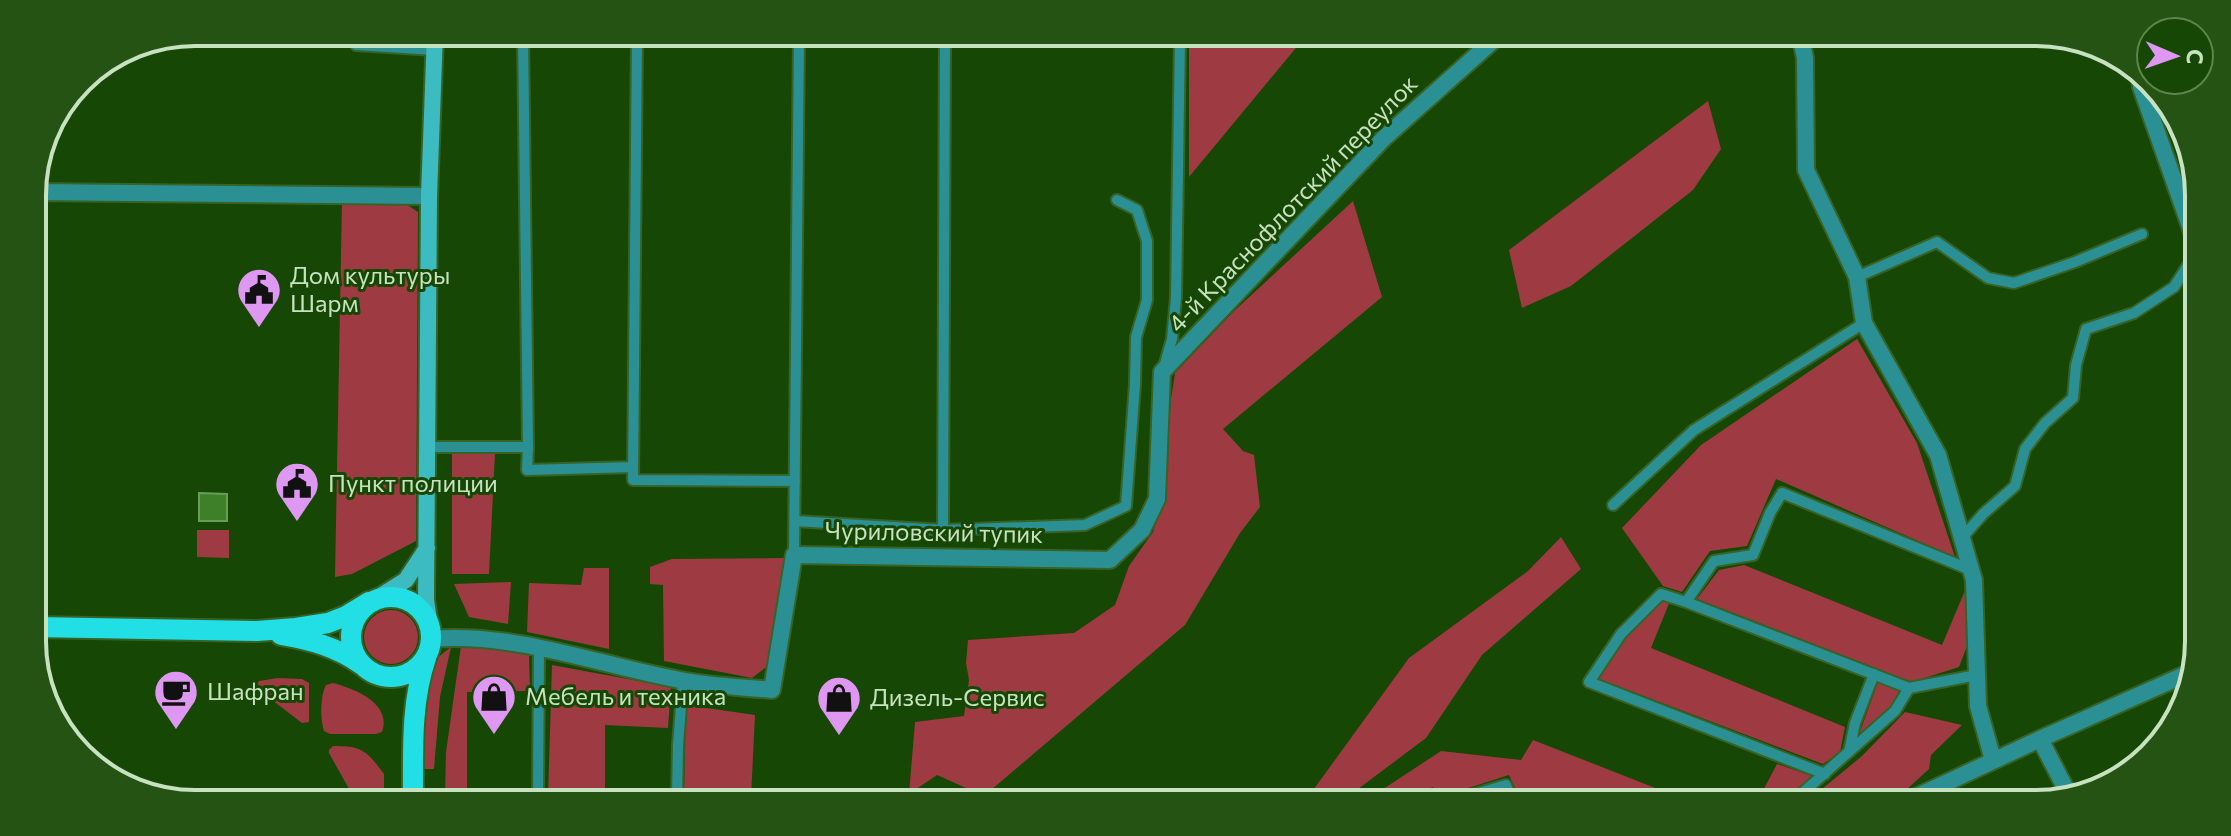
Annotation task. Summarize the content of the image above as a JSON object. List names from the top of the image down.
{
  "streets": {
    "street": ["4-й Краснофлотский переулок", "Чуриловский тупик"]
  },
  "crossings": [
    ["4-й Краснофлотский переулок", "Чуриловский тупик"]
  ],
  "places": {
    "public building": ["Дом культуры Шарм", "Пункт полиции"],
    "cafe": ["Шафран"],
    "shop": ["Мебель и техника", "Дизель-Сервис"]
  },
  "north": "right"
}
